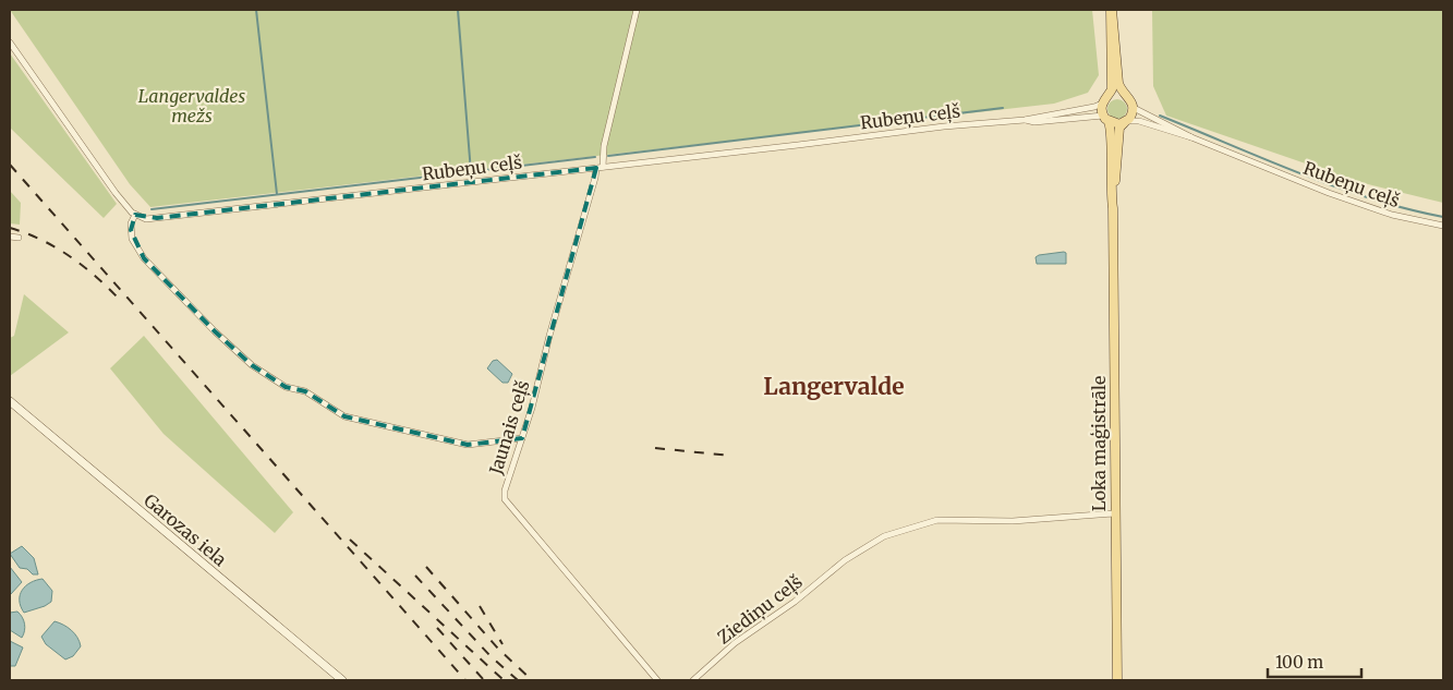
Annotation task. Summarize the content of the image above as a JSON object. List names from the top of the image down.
{
  "streets": {
    "main road": ["Loka maģistrāle", "Garozas iela"],
    "street": ["Rubeņu ceļš", "Jaunais ceļš", "Ziediņu ceļš"]
  },
  "crossings": [
    ["Rubeņu ceļš", "Jaunais ceļš"],
    ["Rubeņu ceļš", "Loka maģistrāle"],
    ["Loka maģistrāle", "Ziediņu ceļš"]
  ],
  "districts": ["Langervalde"],
  "parks": ["Langervaldes mežs"],
  "scale_bar": "100 m"
}
